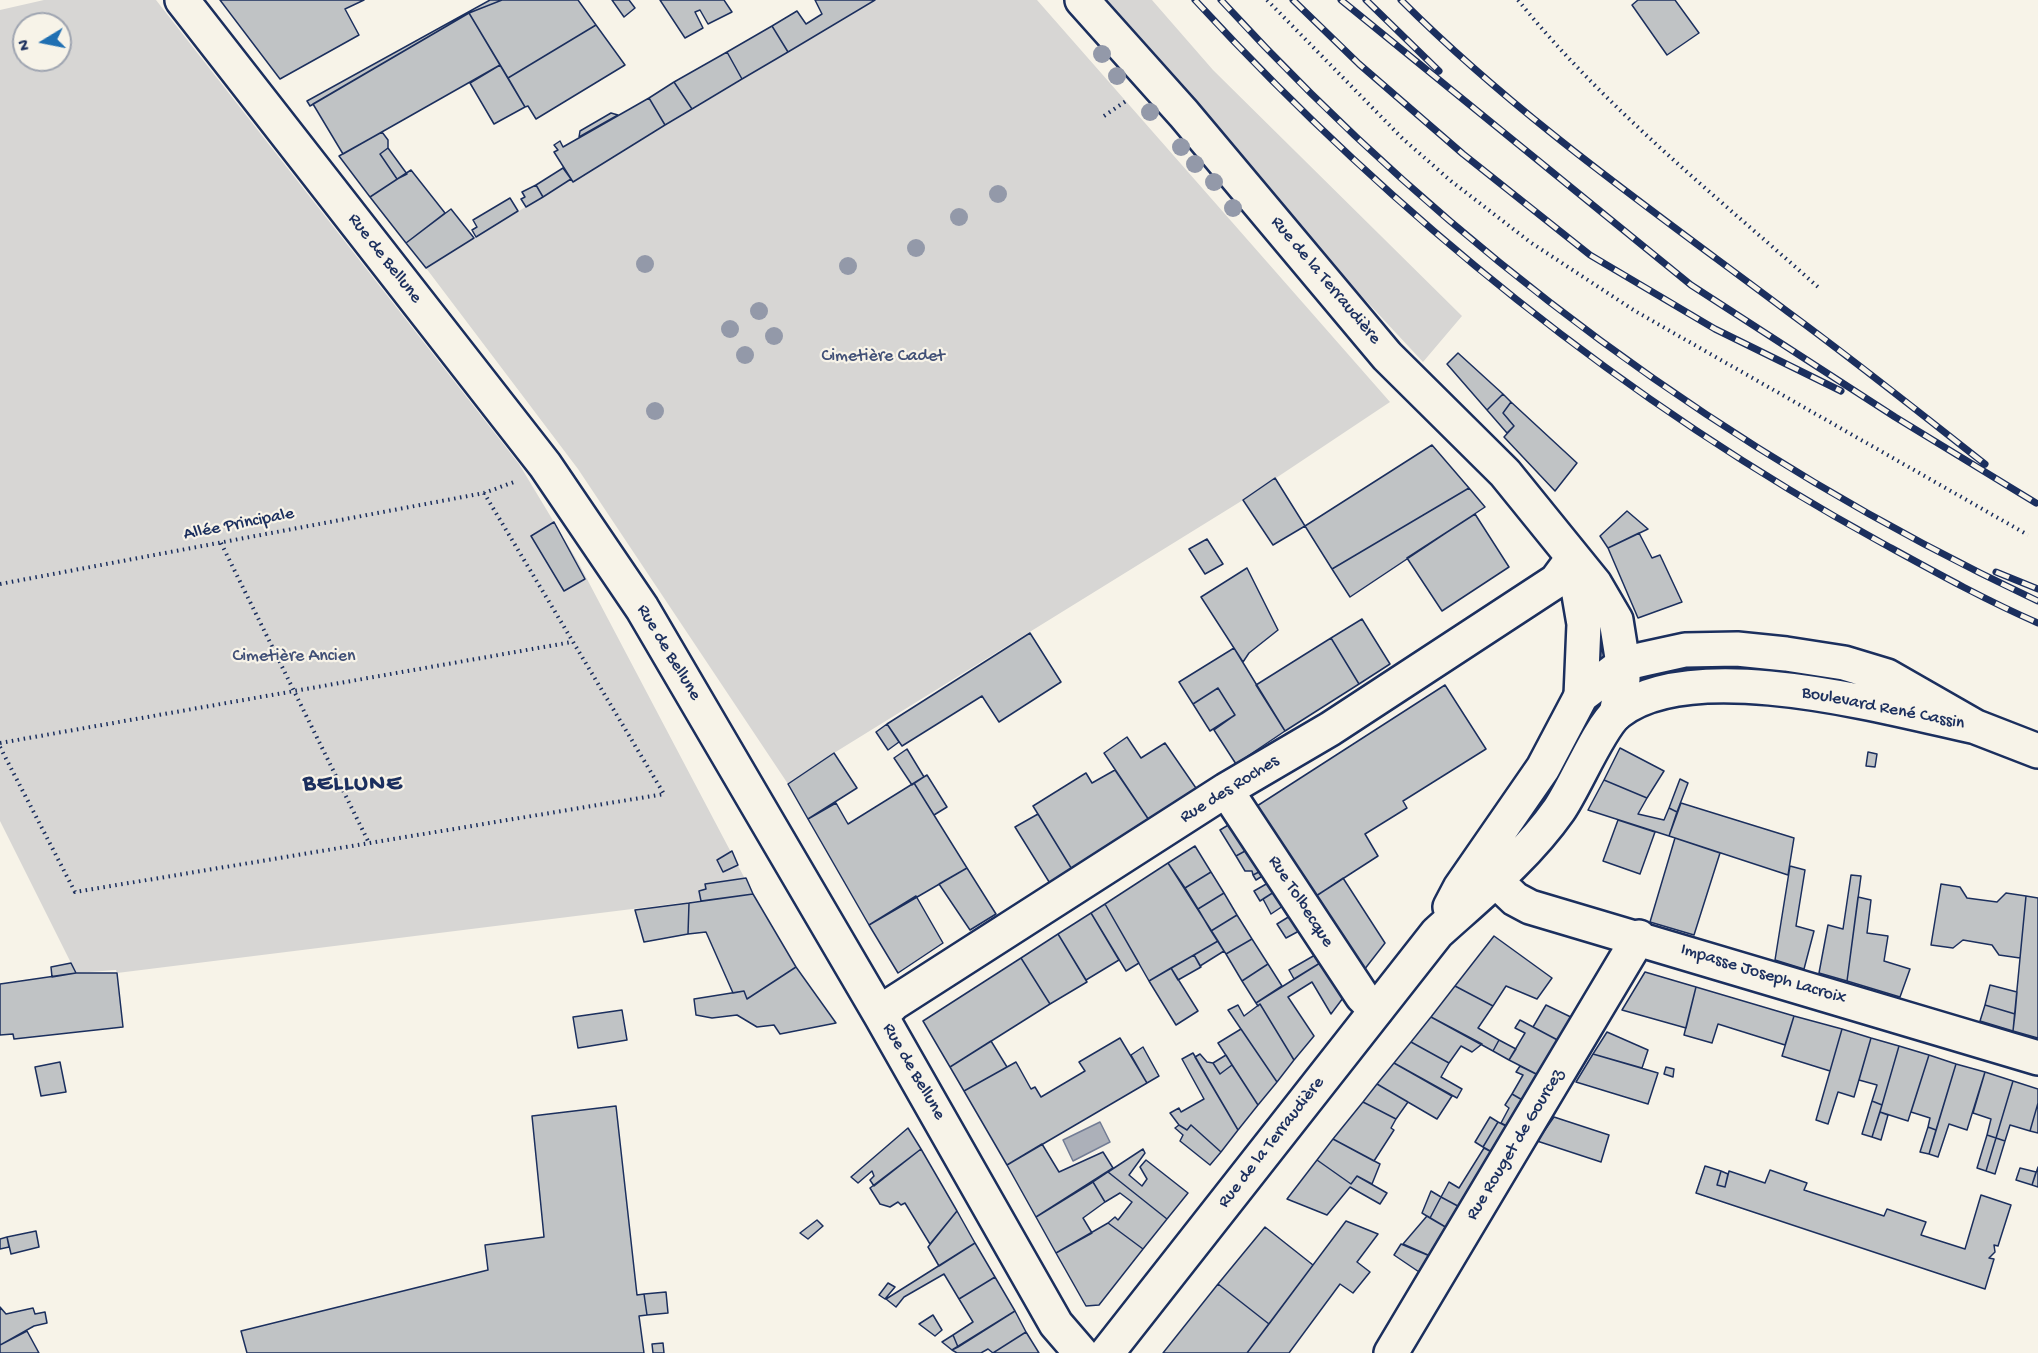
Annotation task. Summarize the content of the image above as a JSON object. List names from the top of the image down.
{
  "streets": {
    "street": [
      "Rue de Bellune",
      "Rue de la Terraudière",
      "Boulevard René Cassin",
      "Rue des Roches",
      "Rue Tolbecque",
      "Impasse Joseph Lacroix",
      "Rue Rouget de Gourcez"
    ],
    "path": ["Allée Principale"]
  },
  "crossings": [
    ["Rue de Bellune", "Rue des Roches"],
    ["Rue de la Terraudière", "Boulevard René Cassin"],
    ["Rue de la Terraudière", "Rue des Roches"],
    ["Rue de la Terraudière", "Rue Tolbecque"],
    ["Rue de la Terraudière", "Impasse Joseph Lacroix"],
    ["Rue des Roches", "Rue Tolbecque"],
    ["Impasse Joseph Lacroix", "Rue Rouget de Gourcez"]
  ],
  "districts": ["BELLUNE"],
  "parks": ["Cimetière Cadet", "Cimetière Ancien"],
  "north": "left"
}
